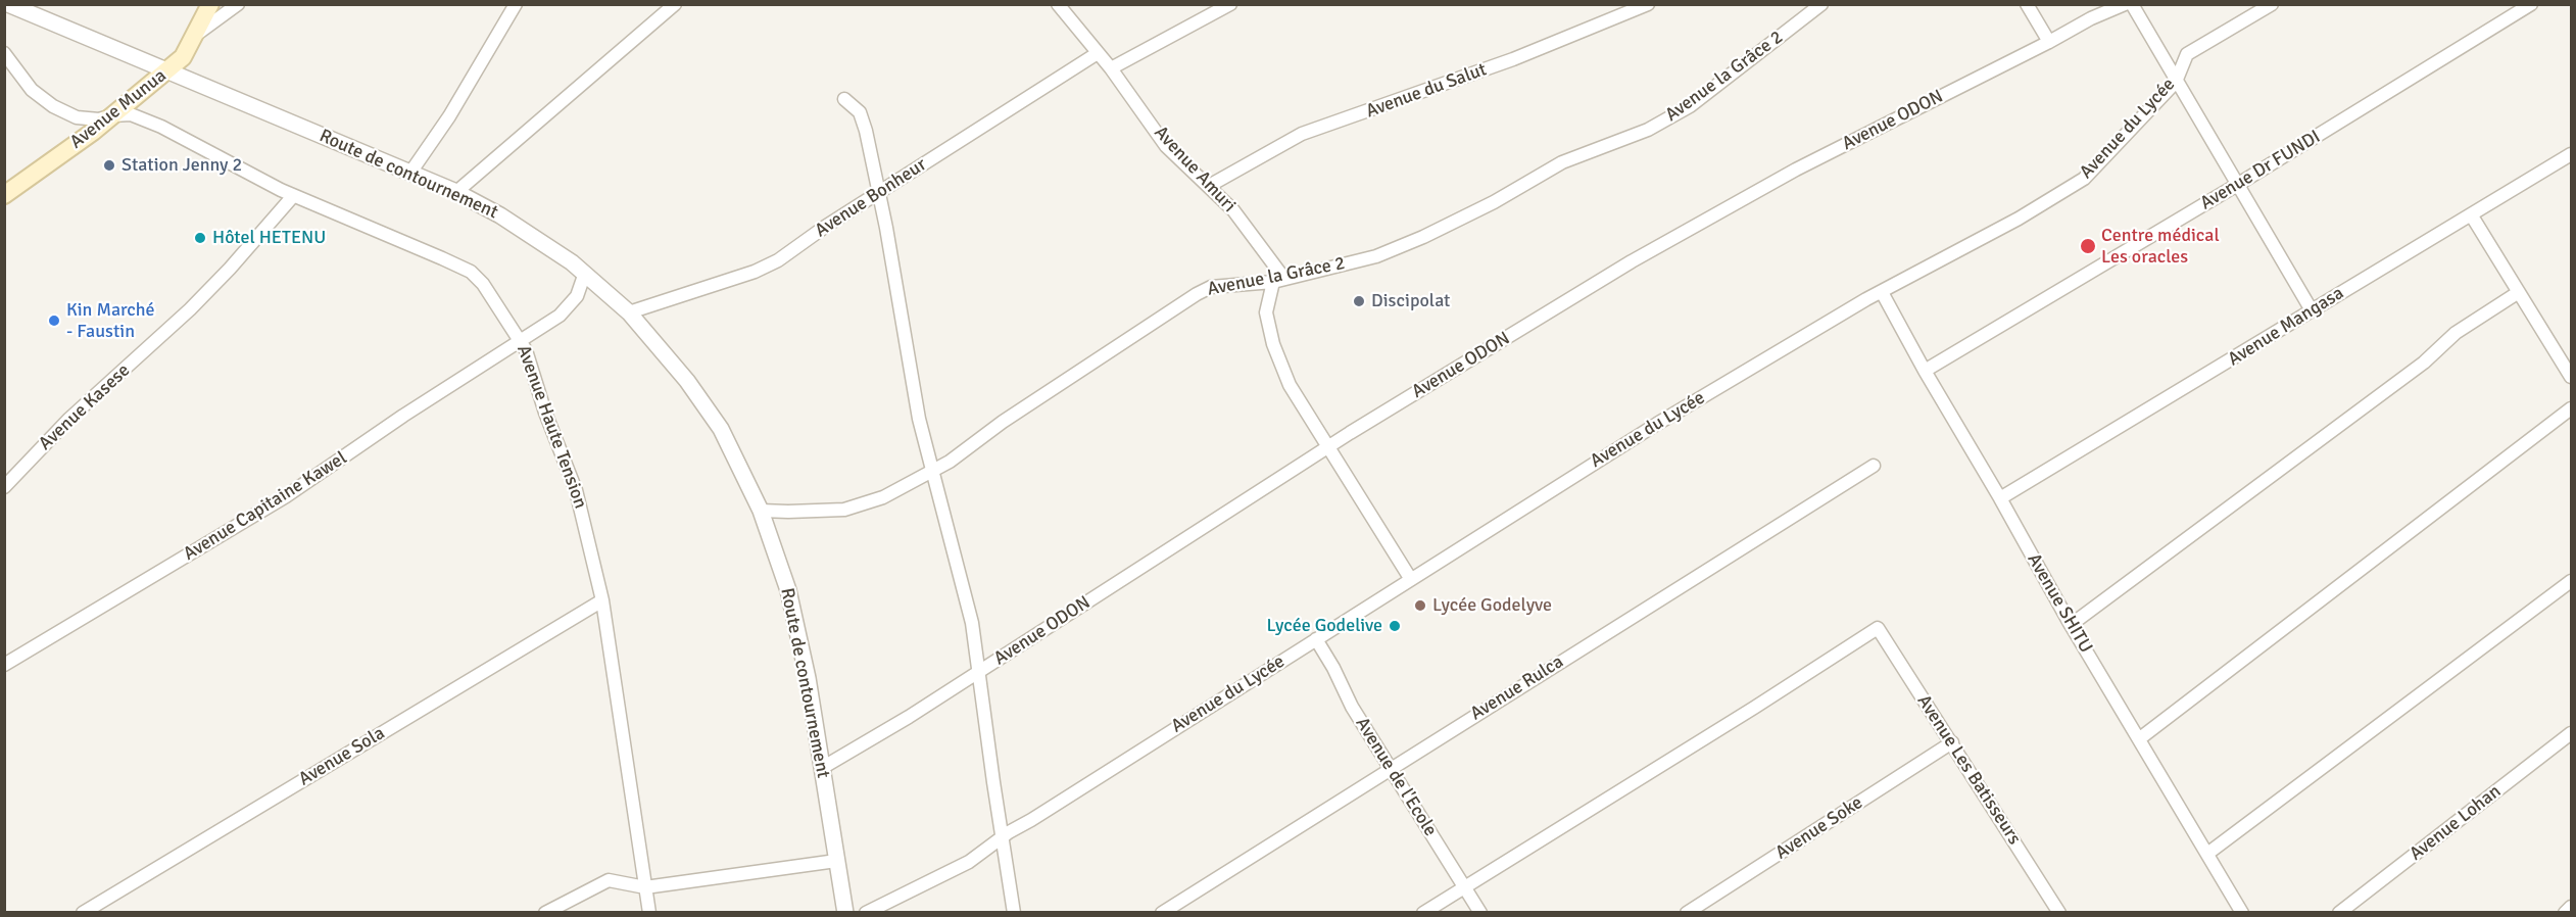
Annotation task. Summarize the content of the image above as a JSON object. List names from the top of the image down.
{
  "streets": {
    "main road": ["Avenue Munua"],
    "street": [
      "Avenue la Grâce 2",
      "Avenue du Salut",
      "Avenue ODON",
      "Avenue du Lycée",
      "Avenue Amuri",
      "Avenue Dr FUNDI",
      "Route de contournement",
      "Avenue Bonheur",
      "Avenue Mangasa",
      "Avenue Kasese",
      "Avenue Haute Tension",
      "Avenue Capitaine Kawel",
      "Avenue SHITU",
      "Avenue Rulca",
      "Avenue Sola",
      "Avenue Les Batisseurs",
      "Avenue de l'Ecole",
      "Avenue Lohan",
      "Avenue Soke"
    ]
  },
  "crossings": [
    ["Avenue la Grâce 2", "Avenue Amuri"],
    ["Avenue la Grâce 2", "Route de contournement"],
    ["Avenue du Salut", "Avenue Amuri"],
    ["Avenue Munua", "Route de contournement"],
    ["Avenue Munua", "Avenue Haute Tension"],
    ["Avenue ODON", "Route de contournement"],
    ["Avenue du Lycée", "Avenue SHITU"],
    ["Avenue du Lycée", "Avenue de l'Ecole"],
    ["Avenue Amuri", "Avenue Bonheur"],
    ["Avenue Dr FUNDI", "Avenue SHITU"],
    ["Route de contournement", "Avenue Bonheur"],
    ["Avenue Mangasa", "Avenue SHITU"],
    ["Avenue Kasese", "Avenue Haute Tension"],
    ["Avenue Haute Tension", "Avenue Capitaine Kawel"],
    ["Avenue Haute Tension", "Avenue Sola"],
    ["Avenue Rulca", "Avenue de l'Ecole"],
    ["Avenue Les Batisseurs", "Avenue de l'Ecole"],
    ["Avenue Les Batisseurs", "Avenue Soke"]
  ],
  "places": [
    "Station Jenny 2",
    "Hôtel HETENU",
    "Centre médical Les oracles",
    "Discipolat",
    "Kin Marché - Faustin",
    "Lycée Godelyve",
    "Lycée Godelive"
  ]
}
